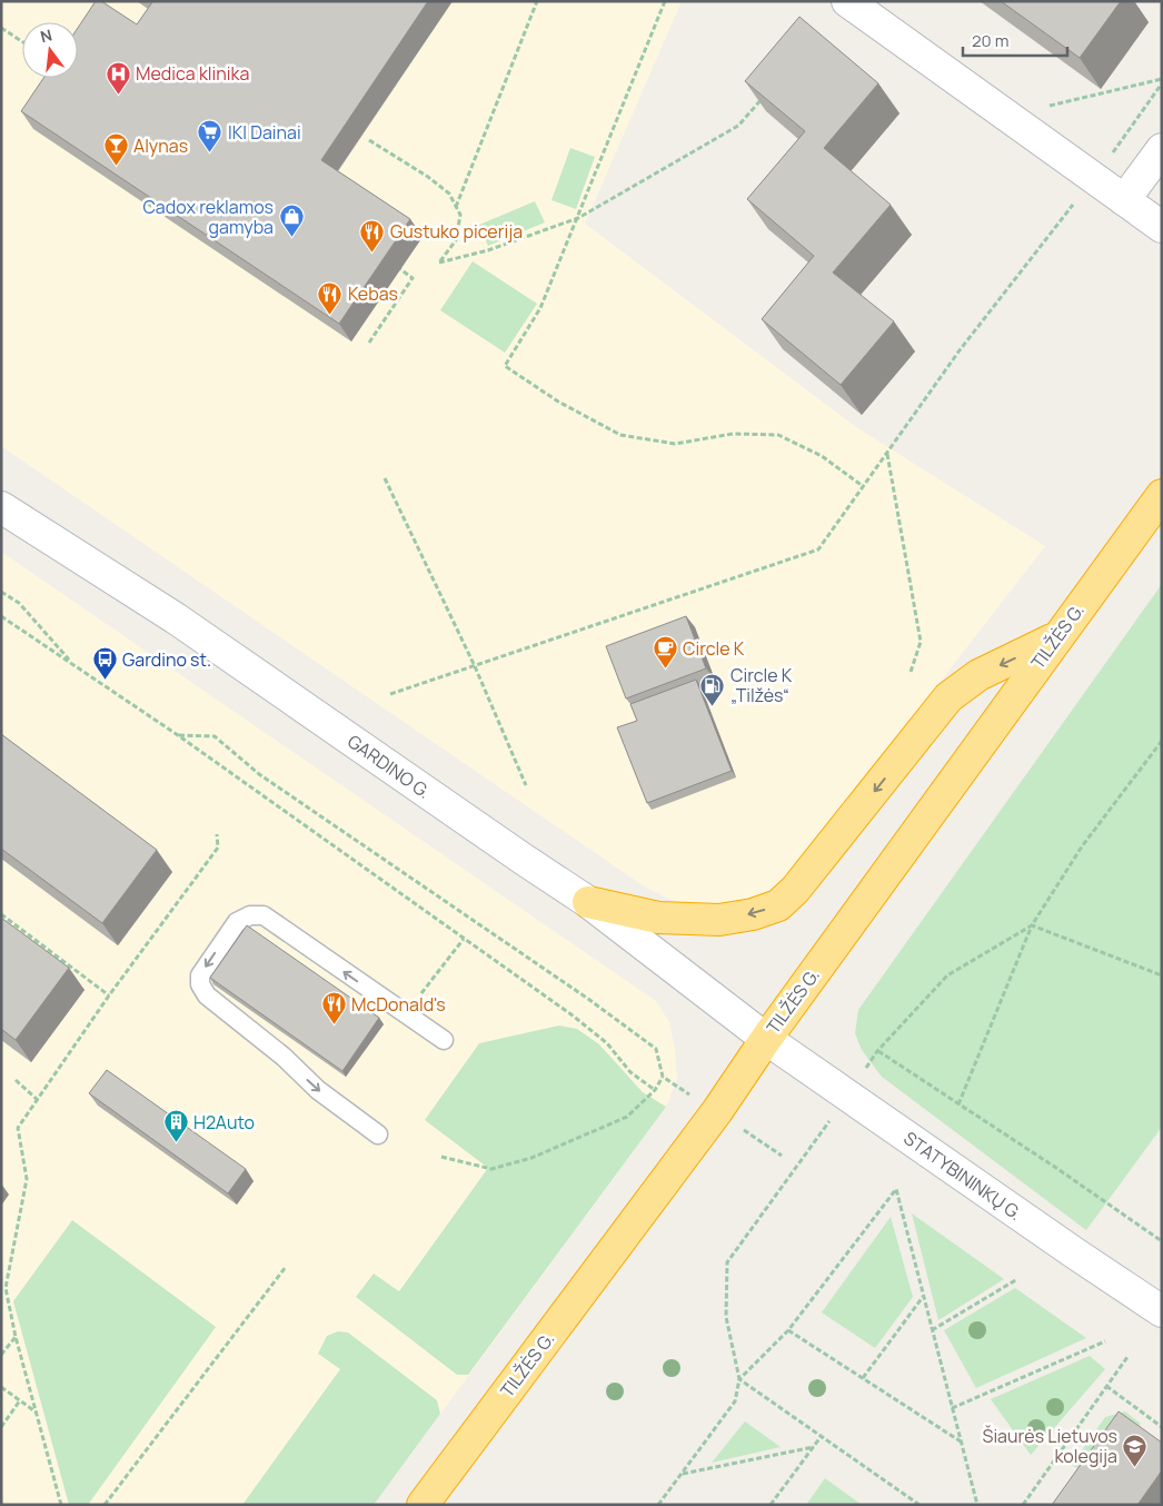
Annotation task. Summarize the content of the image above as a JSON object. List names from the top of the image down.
{
  "streets": {
    "highway": ["TILŽĖS G."],
    "main road": ["GARDINO G.", "STATYBININKŲ G."]
  },
  "crossings": [
    ["TILŽĖS G.", "GARDINO G."],
    ["TILŽĖS G.", "STATYBININKŲ G."],
    ["GARDINO G.", "STATYBININKŲ G."]
  ],
  "places": {
    "hospital": ["Medica klinika"],
    "supermarket": ["IKI Dainai"],
    "bar": ["Alynas"],
    "shop": ["Cadox reklamos gamyba"],
    "restaurant": ["Gustuko picerija", "Kebas", "McDonald's"],
    "cafe": ["Circle K"],
    "bus stop": ["Gardino st."],
    "fuel station": ["Circle K „Tilžės“"],
    "building": ["H2Auto"],
    "school or university": ["Šiaurės Lietuvos kolegija"]
  },
  "scale_bar": "20 m",
  "north": "top"
}
